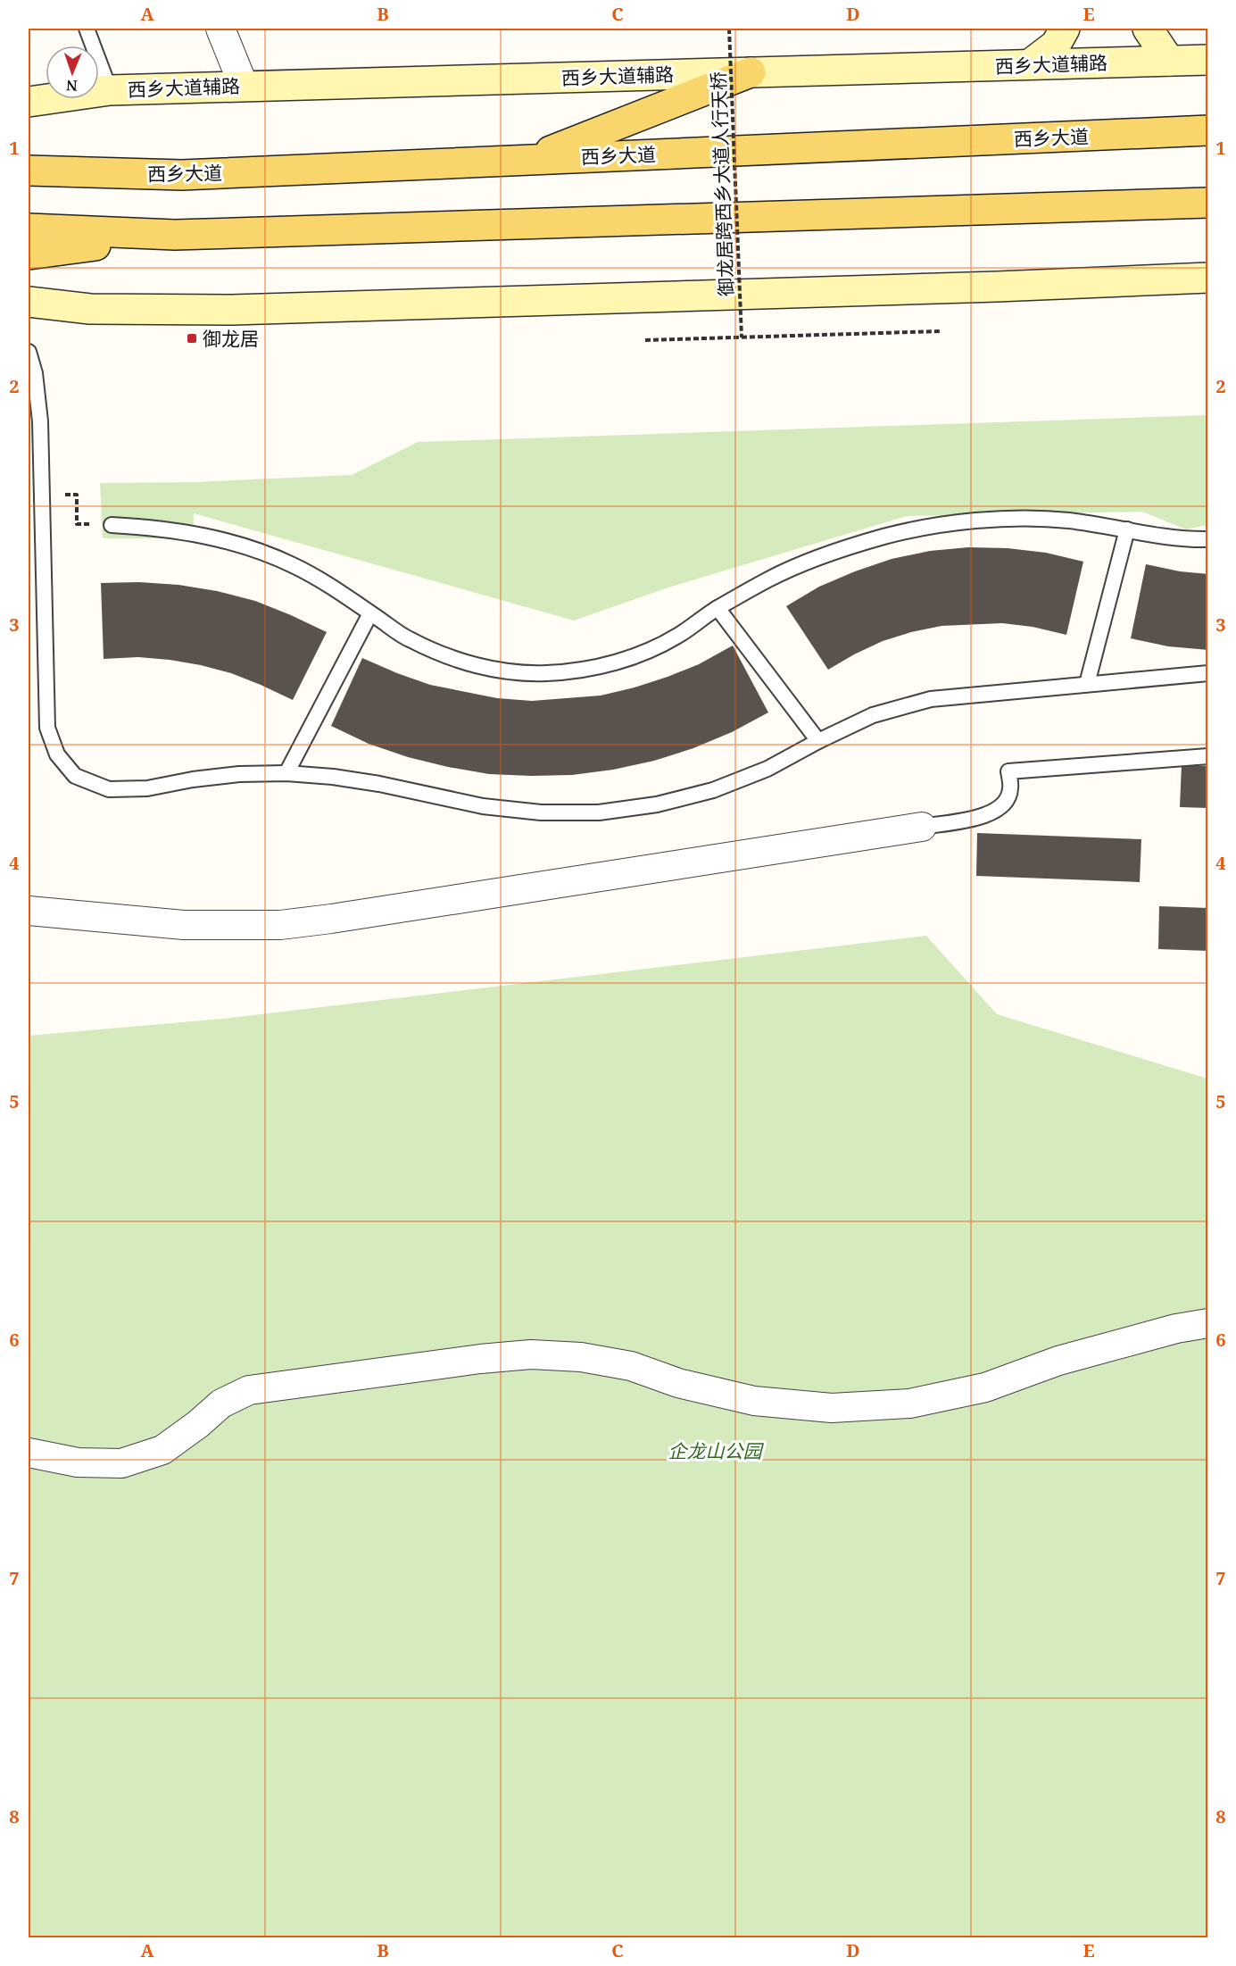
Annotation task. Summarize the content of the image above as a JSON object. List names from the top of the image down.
{
  "streets": {
    "main road": ["西乡大道"],
    "street": ["西乡大道辅路"],
    "path": ["御龙居跨西乡大道人行天桥"]
  },
  "parks": ["企龙山公园"],
  "places": {
    "transit": ["御龙居"]
  },
  "north": "bottom",
  "grid": {
    "columns": [
      "A",
      "B",
      "C",
      "D",
      "E"
    ],
    "rows": [
      "1",
      "2",
      "3",
      "4",
      "5",
      "6",
      "7",
      "8"
    ]
  }
}
